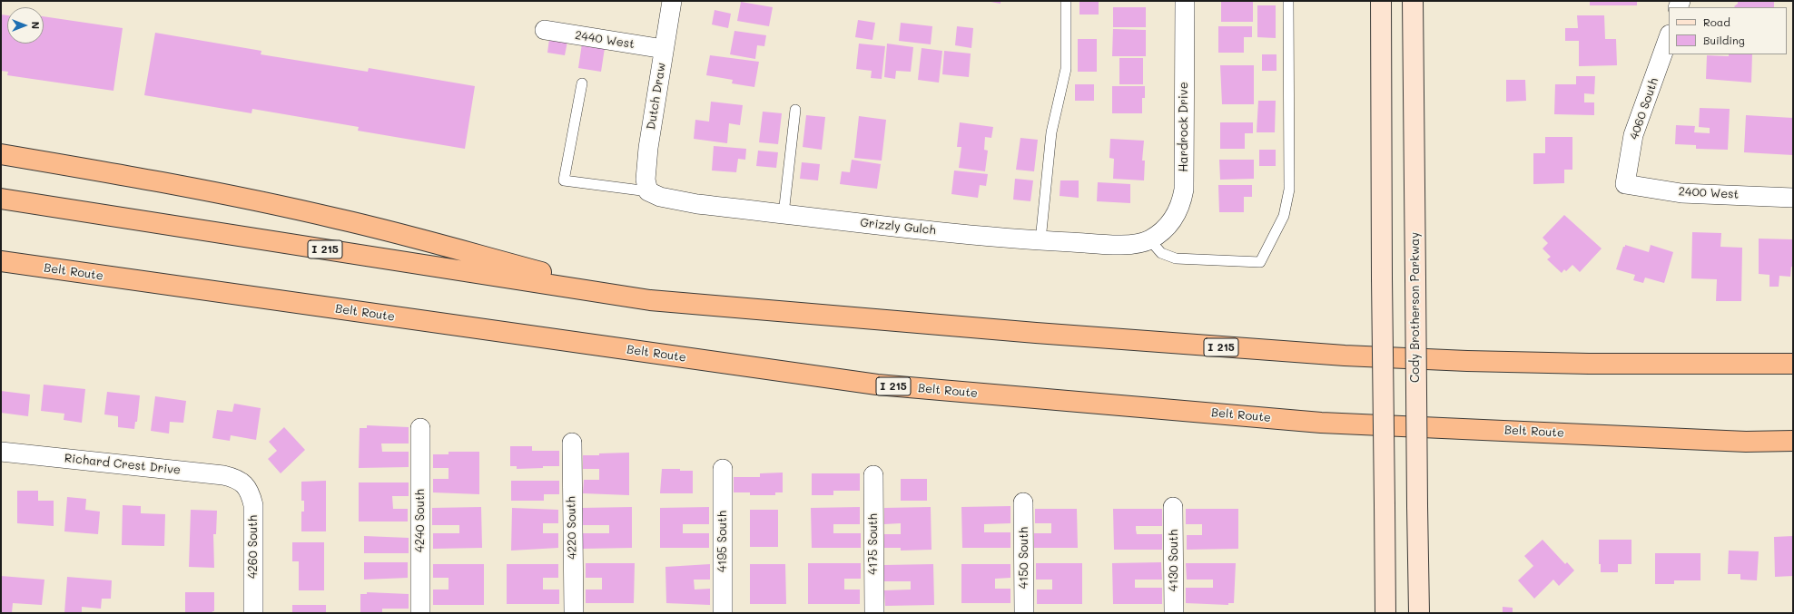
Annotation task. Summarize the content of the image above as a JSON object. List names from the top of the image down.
{
  "streets": {
    "highway": ["I 215", "Belt Route"],
    "main road": ["Cody Brotherson Parkway"],
    "street": [
      "2440 West",
      "Dutch Draw",
      "4060 South",
      "Hardrock Drive",
      "2400 West",
      "Grizzly Gulch",
      "Richard Crest Drive",
      "4240 South",
      "4220 South",
      "4195 South",
      "4175 South",
      "4260 South",
      "4150 South",
      "4130 South"
    ]
  },
  "crossings": [
    ["2440 West", "Dutch Draw"],
    ["Dutch Draw", "Grizzly Gulch"],
    ["4060 South", "2400 West"],
    ["Hardrock Drive", "Grizzly Gulch"],
    ["Richard Crest Drive", "4260 South"]
  ],
  "legend": ["Road", "Building"],
  "north": "right"
}
